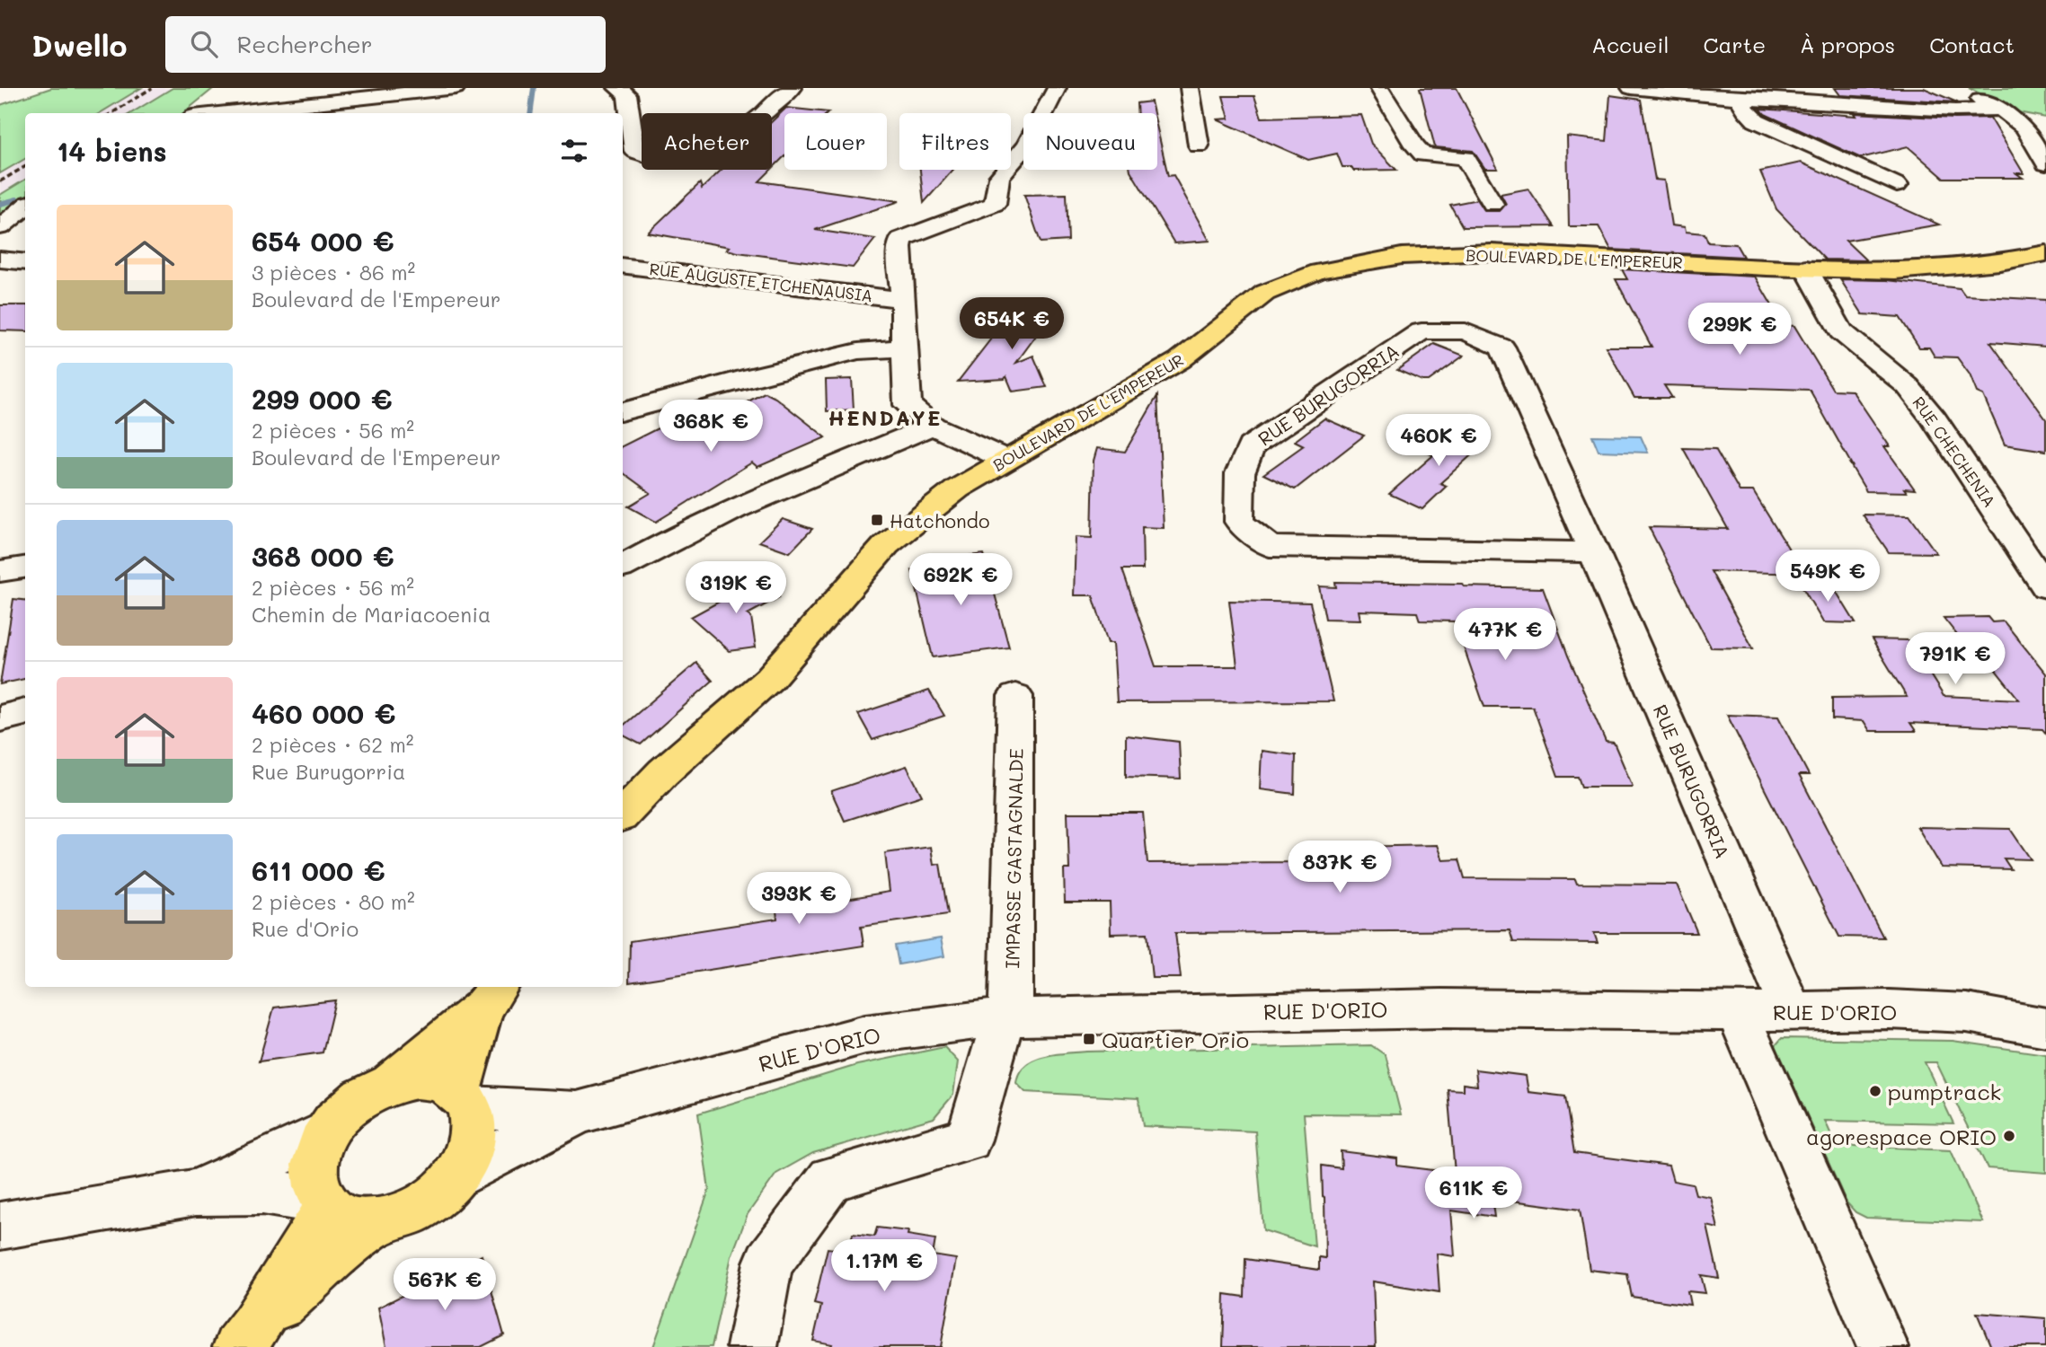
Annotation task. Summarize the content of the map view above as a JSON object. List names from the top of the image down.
{
  "streets": {
    "main road": ["BOULEVARD DE L'EMPEREUR"],
    "street": [
      "RUE AUGUSTE ETCHENAUSIA",
      "RUE BURUGORRIA",
      "RUE CHECHENIA",
      "IMPASSE GASTAGNALDE",
      "RUE D'ORIO"
    ]
  },
  "crossings": [
    ["BOULEVARD DE L'EMPEREUR", "RUE CHECHENIA"],
    ["RUE BURUGORRIA", "RUE D'ORIO"],
    ["IMPASSE GASTAGNALDE", "RUE D'ORIO"]
  ],
  "districts": ["HENDAYE"],
  "places": {
    "transit": ["Hatchondo", "Quartier Orio"],
    "other": ["pumptrack", "agorespace ORIO"]
  },
  "page": {
    "header": "Dwello",
    "search": "Rechercher",
    "nav": [
      "Accueil",
      "Carte",
      "À propos",
      "Contact"
    ],
    "chip": [
      "Acheter",
      "Louer",
      "Filtres",
      "Nouveau"
    ],
    "heading": "14 biens",
    "list": [
      {
        "name": "654 000 €",
        "note": "3 pièces · 86 m² · Boulevard de l'Empereur"
      },
      {
        "name": "299 000 €",
        "note": "2 pièces · 56 m² · Boulevard de l'Empereur"
      },
      {
        "name": "368 000 €",
        "note": "2 pièces · 56 m² · Chemin de Mariacoenia"
      },
      {
        "name": "460 000 €",
        "note": "2 pièces · 62 m² · Rue Burugorria"
      },
      {
        "name": "611 000 €",
        "note": "2 pièces · 80 m² · Rue d'Orio"
      }
    ],
    "price": [
      "654K €",
      "299K €",
      "368K €",
      "460K €",
      "549K €",
      "692K €",
      "319K €",
      "477K €",
      "791K €",
      "837K €",
      "393K €",
      "611K €",
      "1.17M €",
      "567K €"
    ]
  }
}
